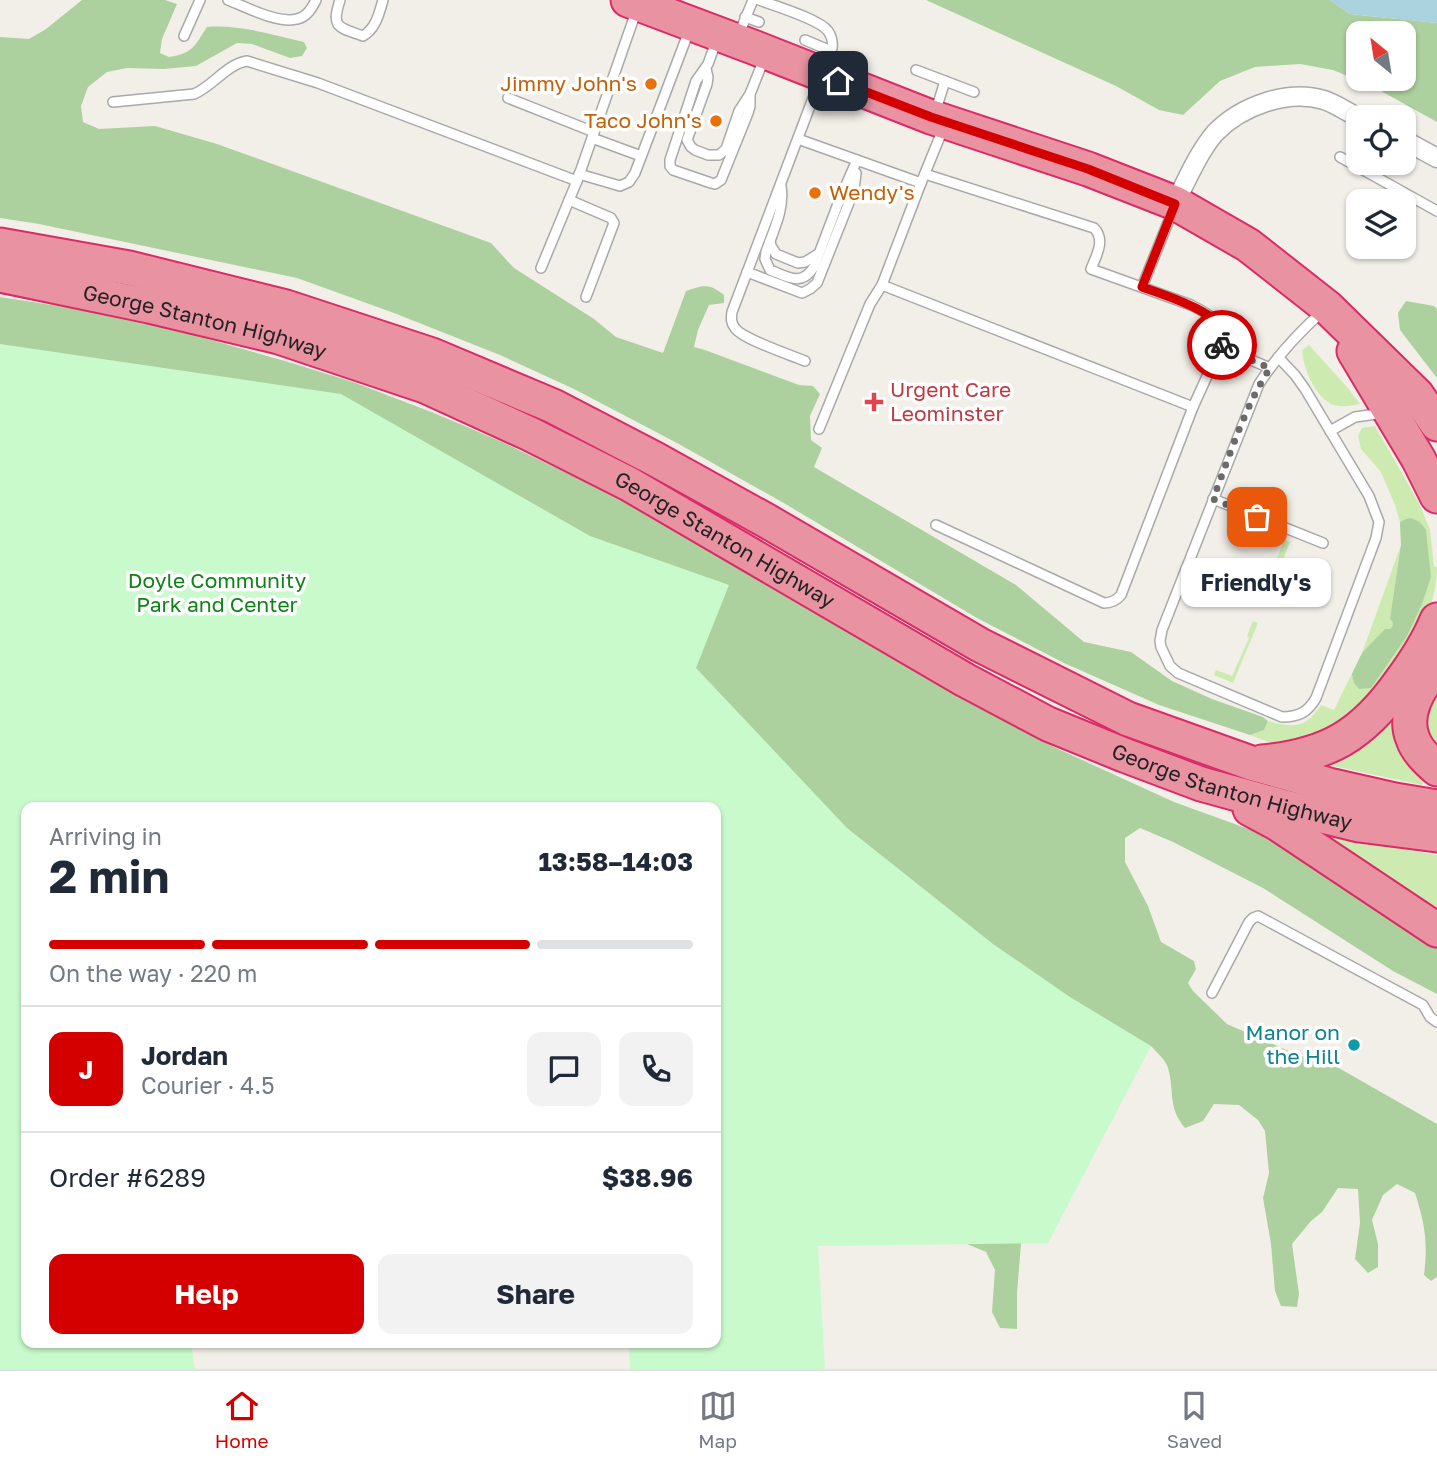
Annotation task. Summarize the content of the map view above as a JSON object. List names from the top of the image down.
{
  "streets": {
    "highway": ["George Stanton Highway"]
  },
  "parks": ["Doyle Community Park and Center"],
  "places": {
    "other": [
      "Jimmy John's",
      "Taco John's",
      "Wendy's",
      "Friendly's",
      "Manor on the Hill"
    ],
    "health": ["Urgent Care Leominster"]
  },
  "north": "top left",
  "page": {
    "bubble": "Friendly's",
    "heading": ["2 min", "Arriving in", "13:58–14:03"],
    "panel": [
      "Jordan",
      "Courier · 4.5",
      "Order #6289",
      "$38.96"
    ],
    "bar": "On the way · 220 m",
    "round": "J",
    "buttons": ["Help", "Share"],
    "tabs": ["Home", "Map", "Saved"]
  }
}
